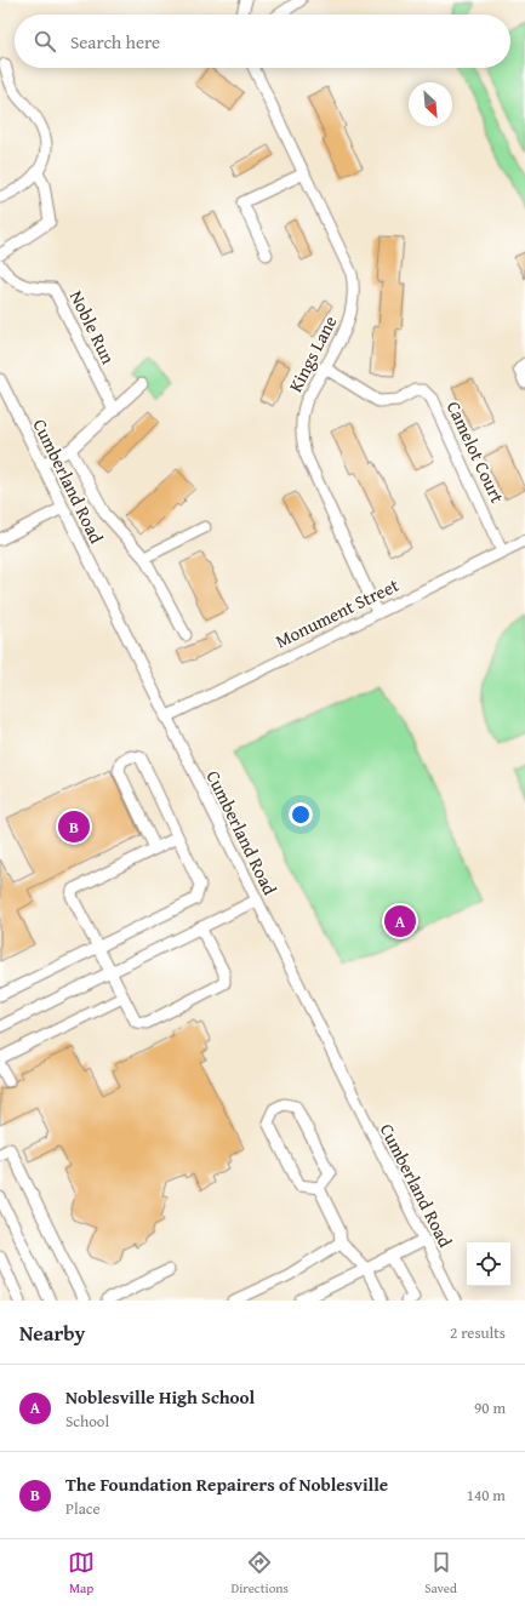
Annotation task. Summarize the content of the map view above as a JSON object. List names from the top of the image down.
{
  "streets": {
    "street": [
      "Noble Run",
      "Kings Lane",
      "Camelot Court",
      "Cumberland Road",
      "Monument Street"
    ]
  },
  "crossings": [
    ["Kings Lane", "Camelot Court"],
    ["Kings Lane", "Monument Street"],
    ["Camelot Court", "Monument Street"],
    ["Cumberland Road", "Monument Street"]
  ],
  "north": "bottom right",
  "page": {
    "search": "Search here",
    "pins": ["B", "A"],
    "heading": ["Nearby", "2 results"],
    "list": [
      {
        "mark": "A",
        "name": "Noblesville High School",
        "note": "School",
        "value": "90 m"
      },
      {
        "mark": "B",
        "name": "The Foundation Repairers of Noblesville",
        "note": "Place",
        "value": "140 m"
      }
    ],
    "nav": ["Map", "Directions", "Saved"]
  }
}
